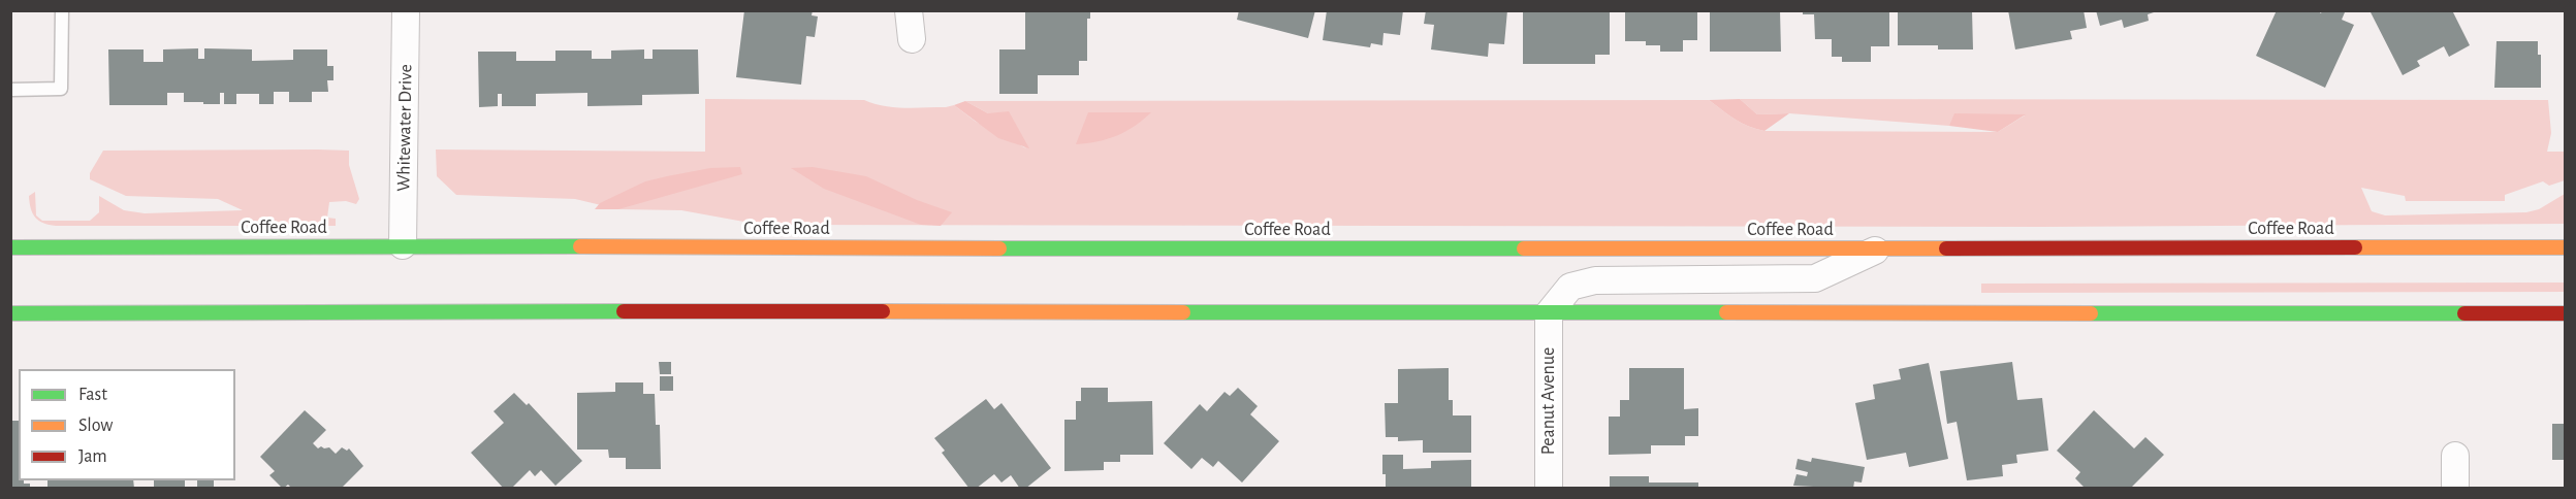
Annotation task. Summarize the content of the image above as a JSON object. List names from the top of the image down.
{
  "streets": {
    "main road": ["Coffee Road"],
    "street": ["Whitewater Drive", "Peanut Avenue"]
  },
  "crossings": [
    ["Whitewater Drive", "Coffee Road"]
  ],
  "legend": ["Fast", "Slow", "Jam"]
}
